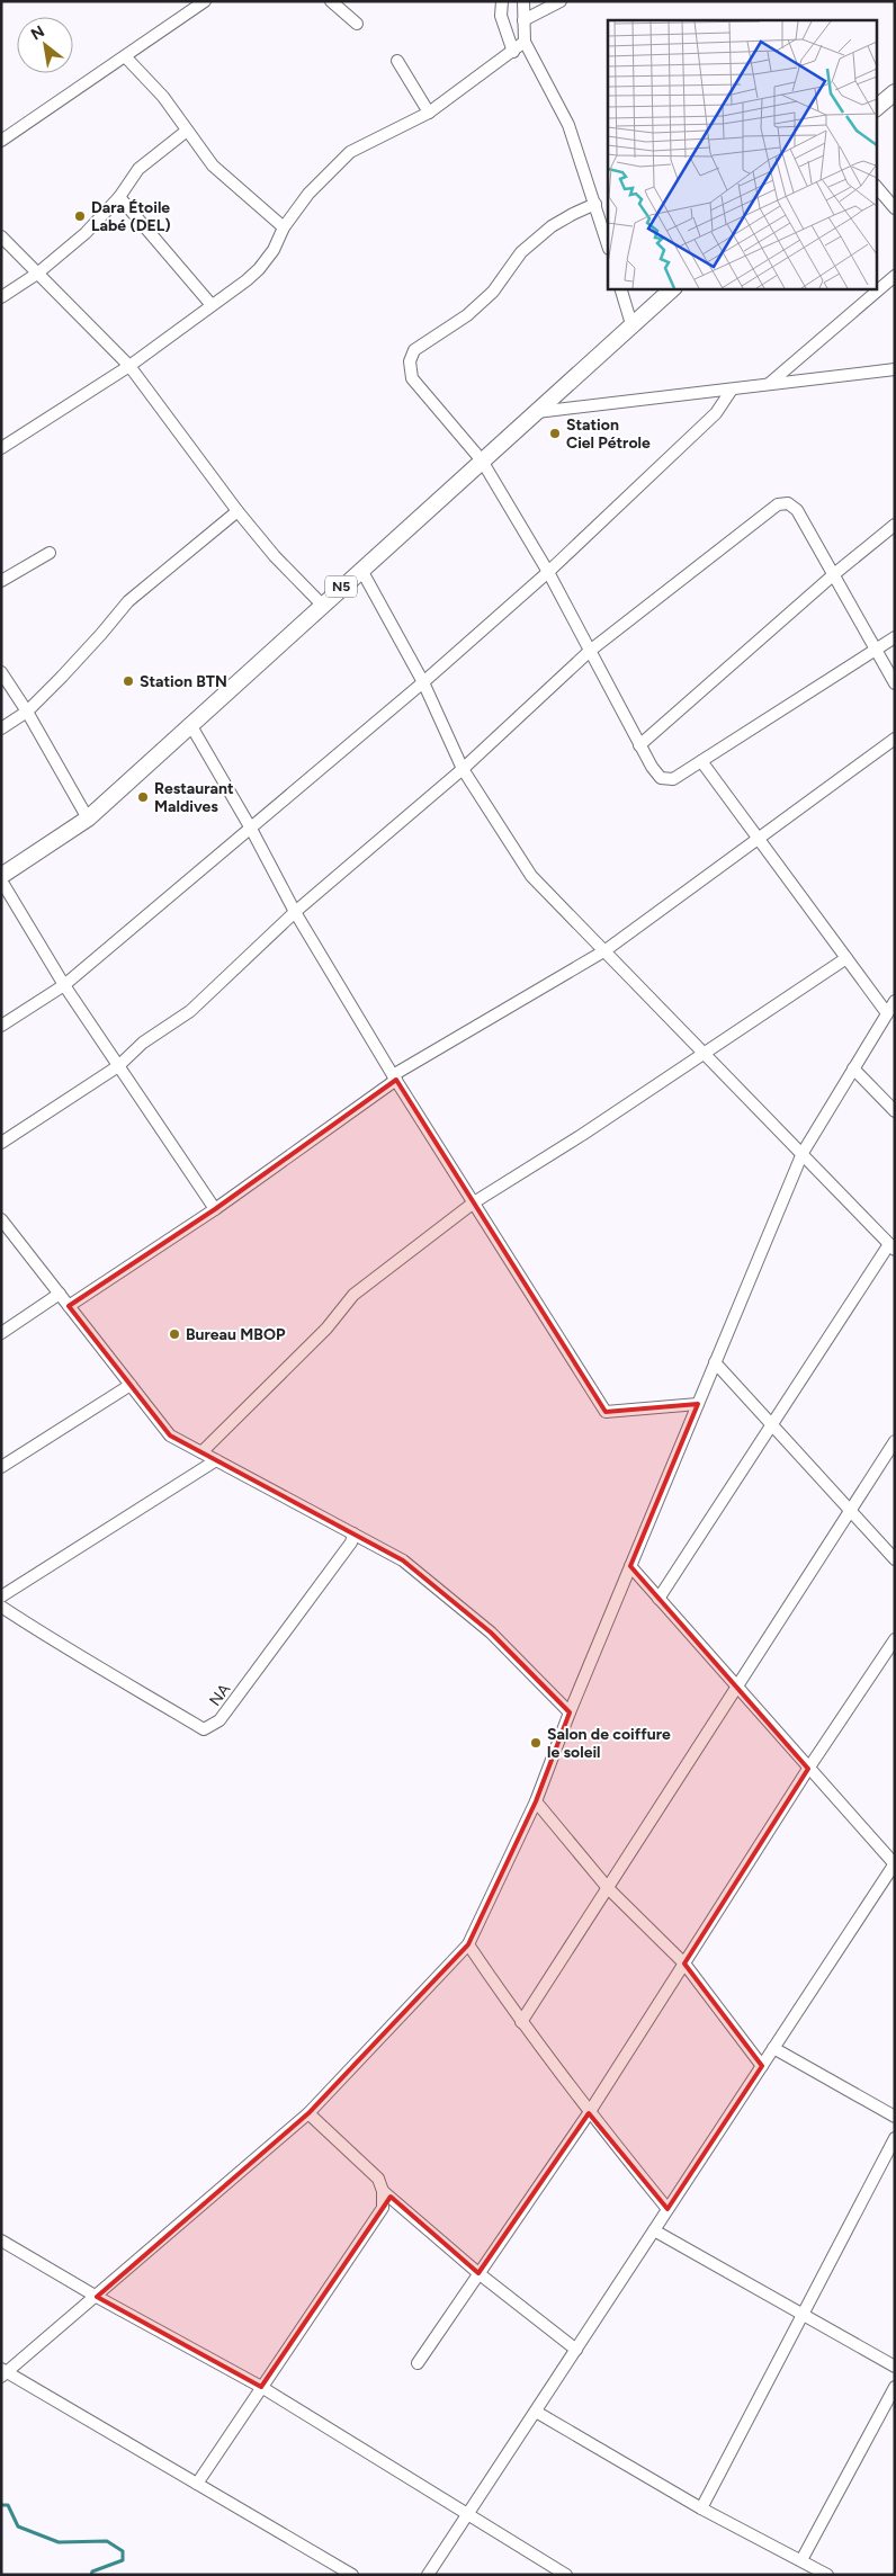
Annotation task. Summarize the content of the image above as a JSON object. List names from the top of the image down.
{
  "streets": {
    "highway": ["N5"],
    "street": ["NA"]
  },
  "places": [
    "Dara Étoile Labé (DEL)",
    "Station Ciel Pétrole",
    "Station BTN",
    "Restaurant Maldives",
    "Bureau MBOP",
    "Salon de coiffure le soleil"
  ],
  "north": "top left"
}
